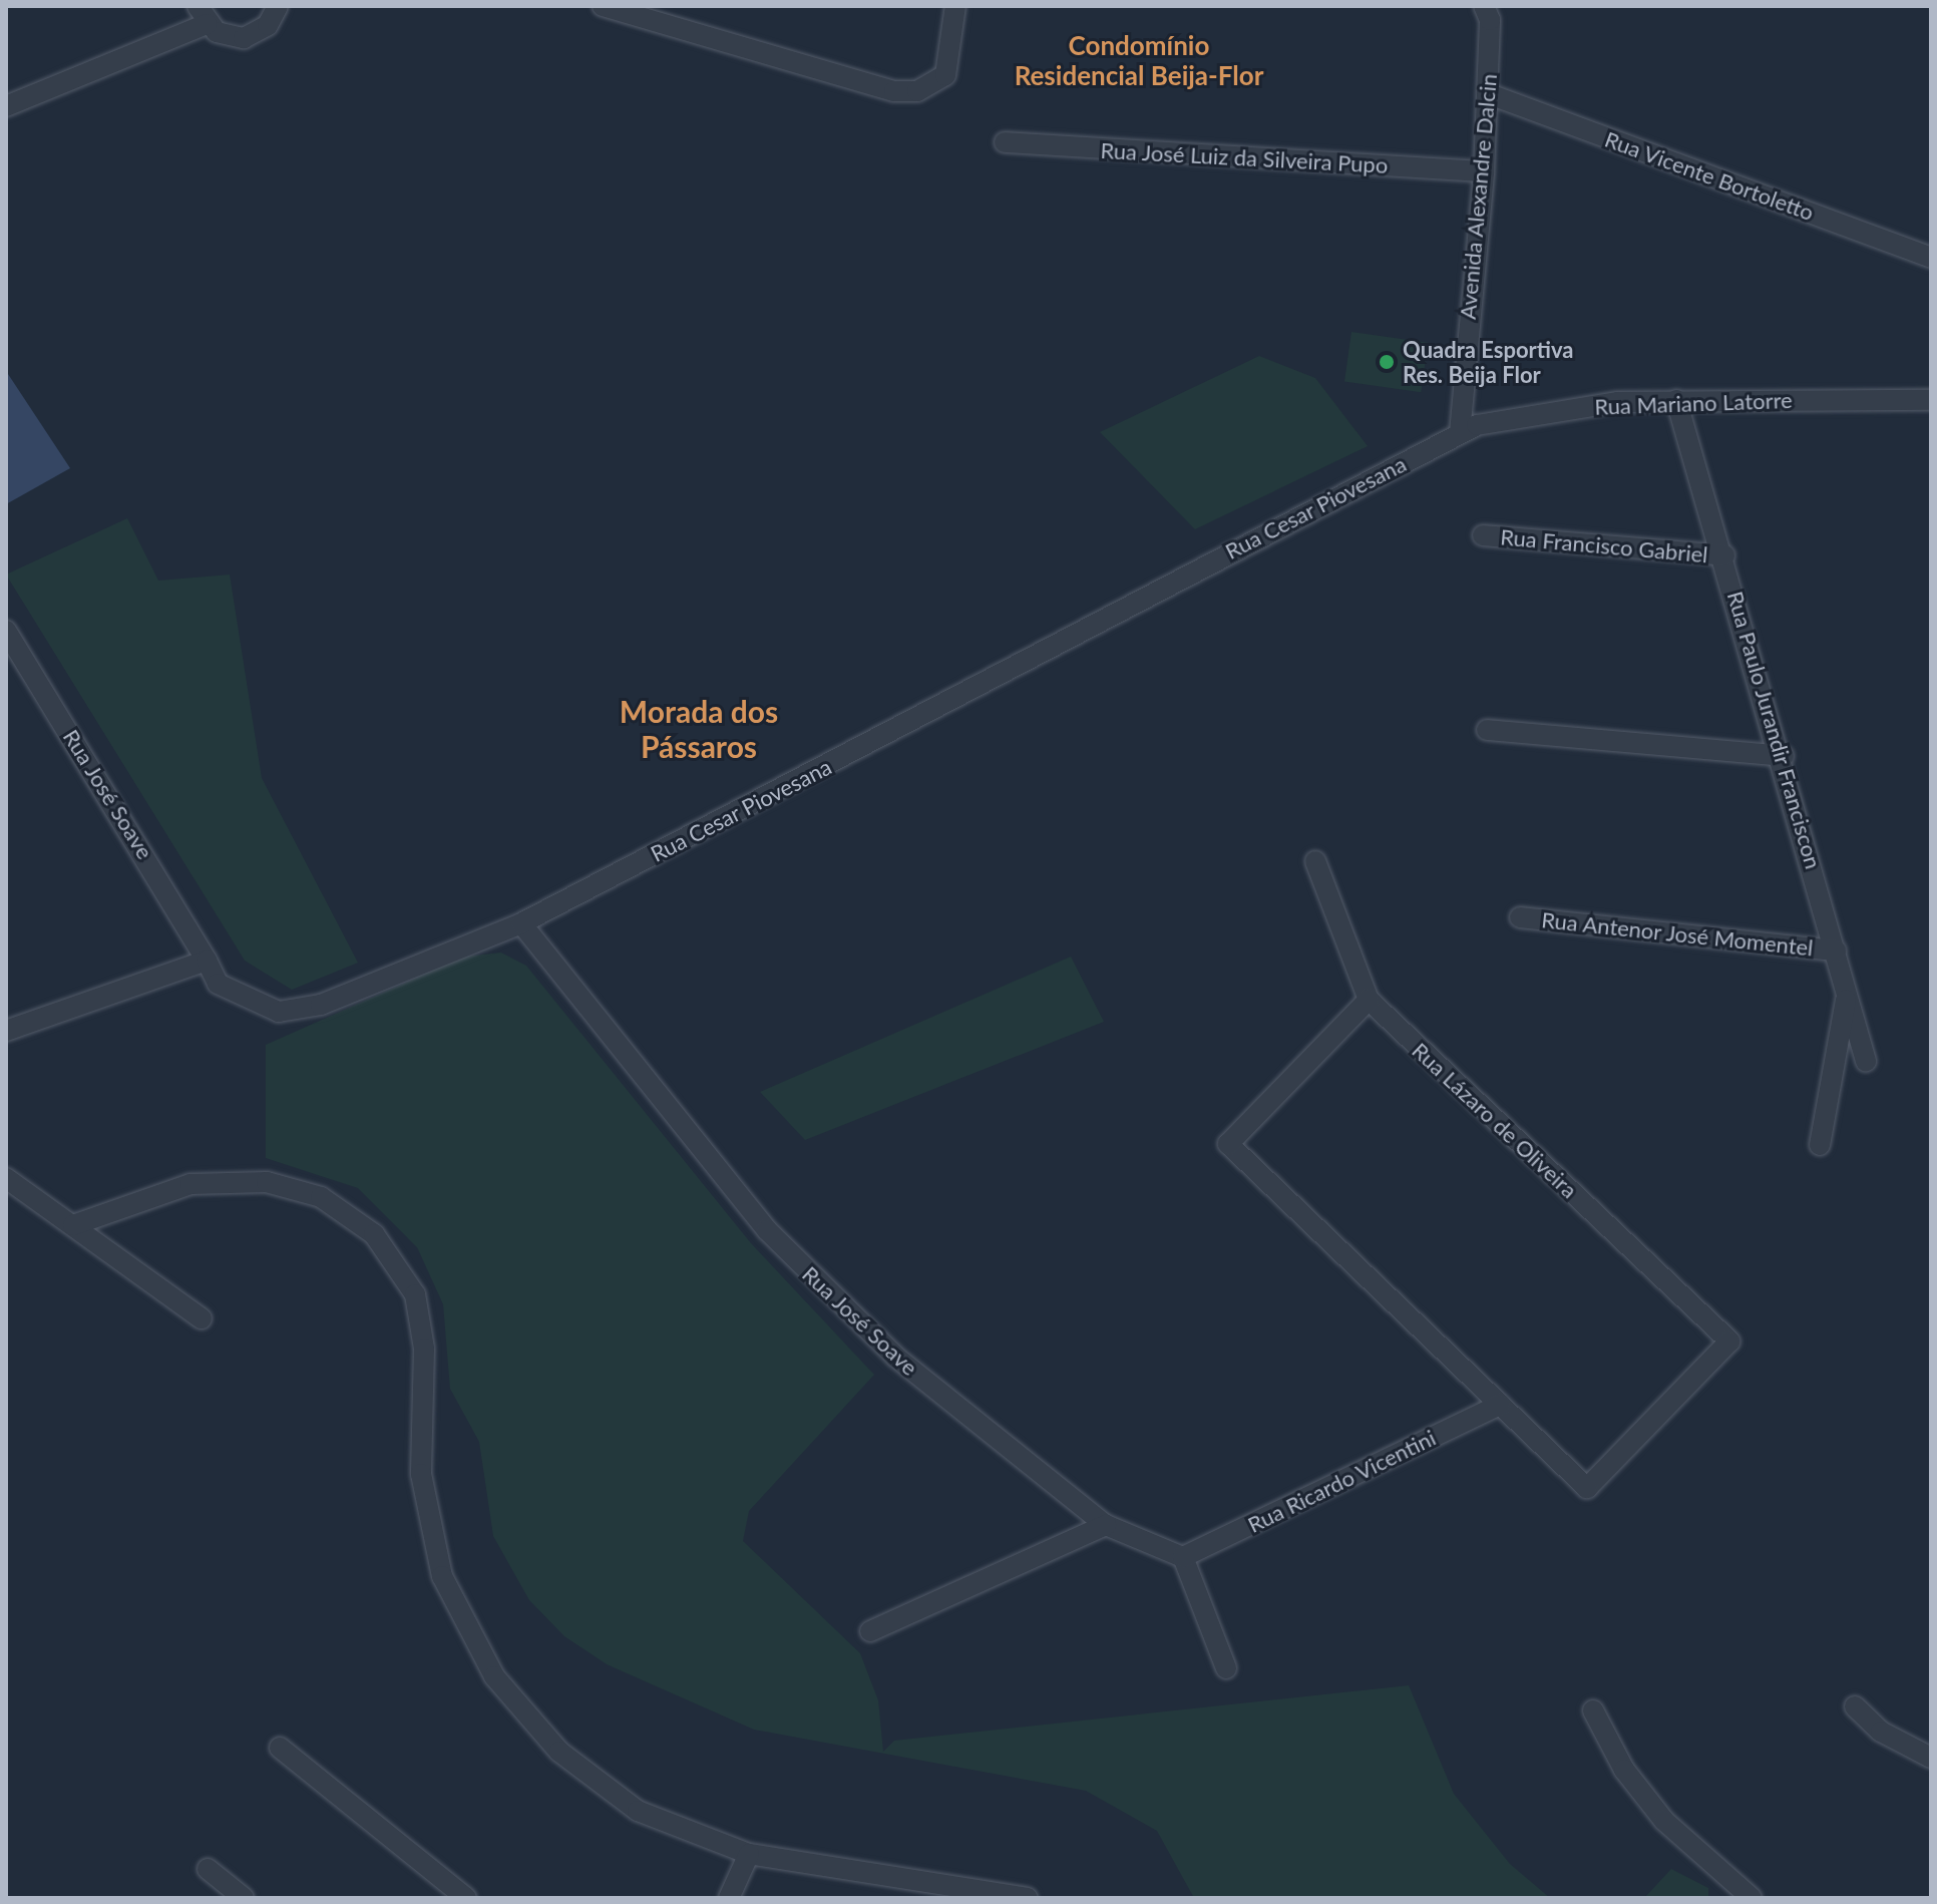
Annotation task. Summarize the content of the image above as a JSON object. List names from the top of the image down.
{
  "streets": {
    "street": [
      "Rua José Luiz da Silveira Pupo",
      "Rua Vicente Bortoletto",
      "Avenida Alexandre Dalcin",
      "Rua Mariano Latorre",
      "Rua Cesar Piovesana",
      "Rua Francisco Gabriel",
      "Rua Paulo Jurandir Franciscon",
      "Rua José Soave",
      "Rua Antenor José Momentel",
      "Rua Lázaro de Oliveira",
      "Rua Ricardo Vicentini"
    ]
  },
  "crossings": [
    ["Rua José Luiz da Silveira Pupo", "Avenida Alexandre Dalcin"],
    ["Rua Vicente Bortoletto", "Avenida Alexandre Dalcin"],
    ["Avenida Alexandre Dalcin", "Rua Mariano Latorre"],
    ["Avenida Alexandre Dalcin", "Rua Cesar Piovesana"],
    ["Rua Mariano Latorre", "Rua Cesar Piovesana"],
    ["Rua Mariano Latorre", "Rua Paulo Jurandir Franciscon"],
    ["Rua Cesar Piovesana", "Rua José Soave"],
    ["Rua Francisco Gabriel", "Rua Paulo Jurandir Franciscon"],
    ["Rua Paulo Jurandir Franciscon", "Rua Antenor José Momentel"],
    ["Rua José Soave", "Rua Ricardo Vicentini"],
    ["Rua Lázaro de Oliveira", "Rua Ricardo Vicentini"]
  ],
  "districts": ["Condomínio Residencial Beija-Flor", "Morada dos Pássaros"],
  "places": ["Quadra Esportiva Res. Beija Flor"]
}
